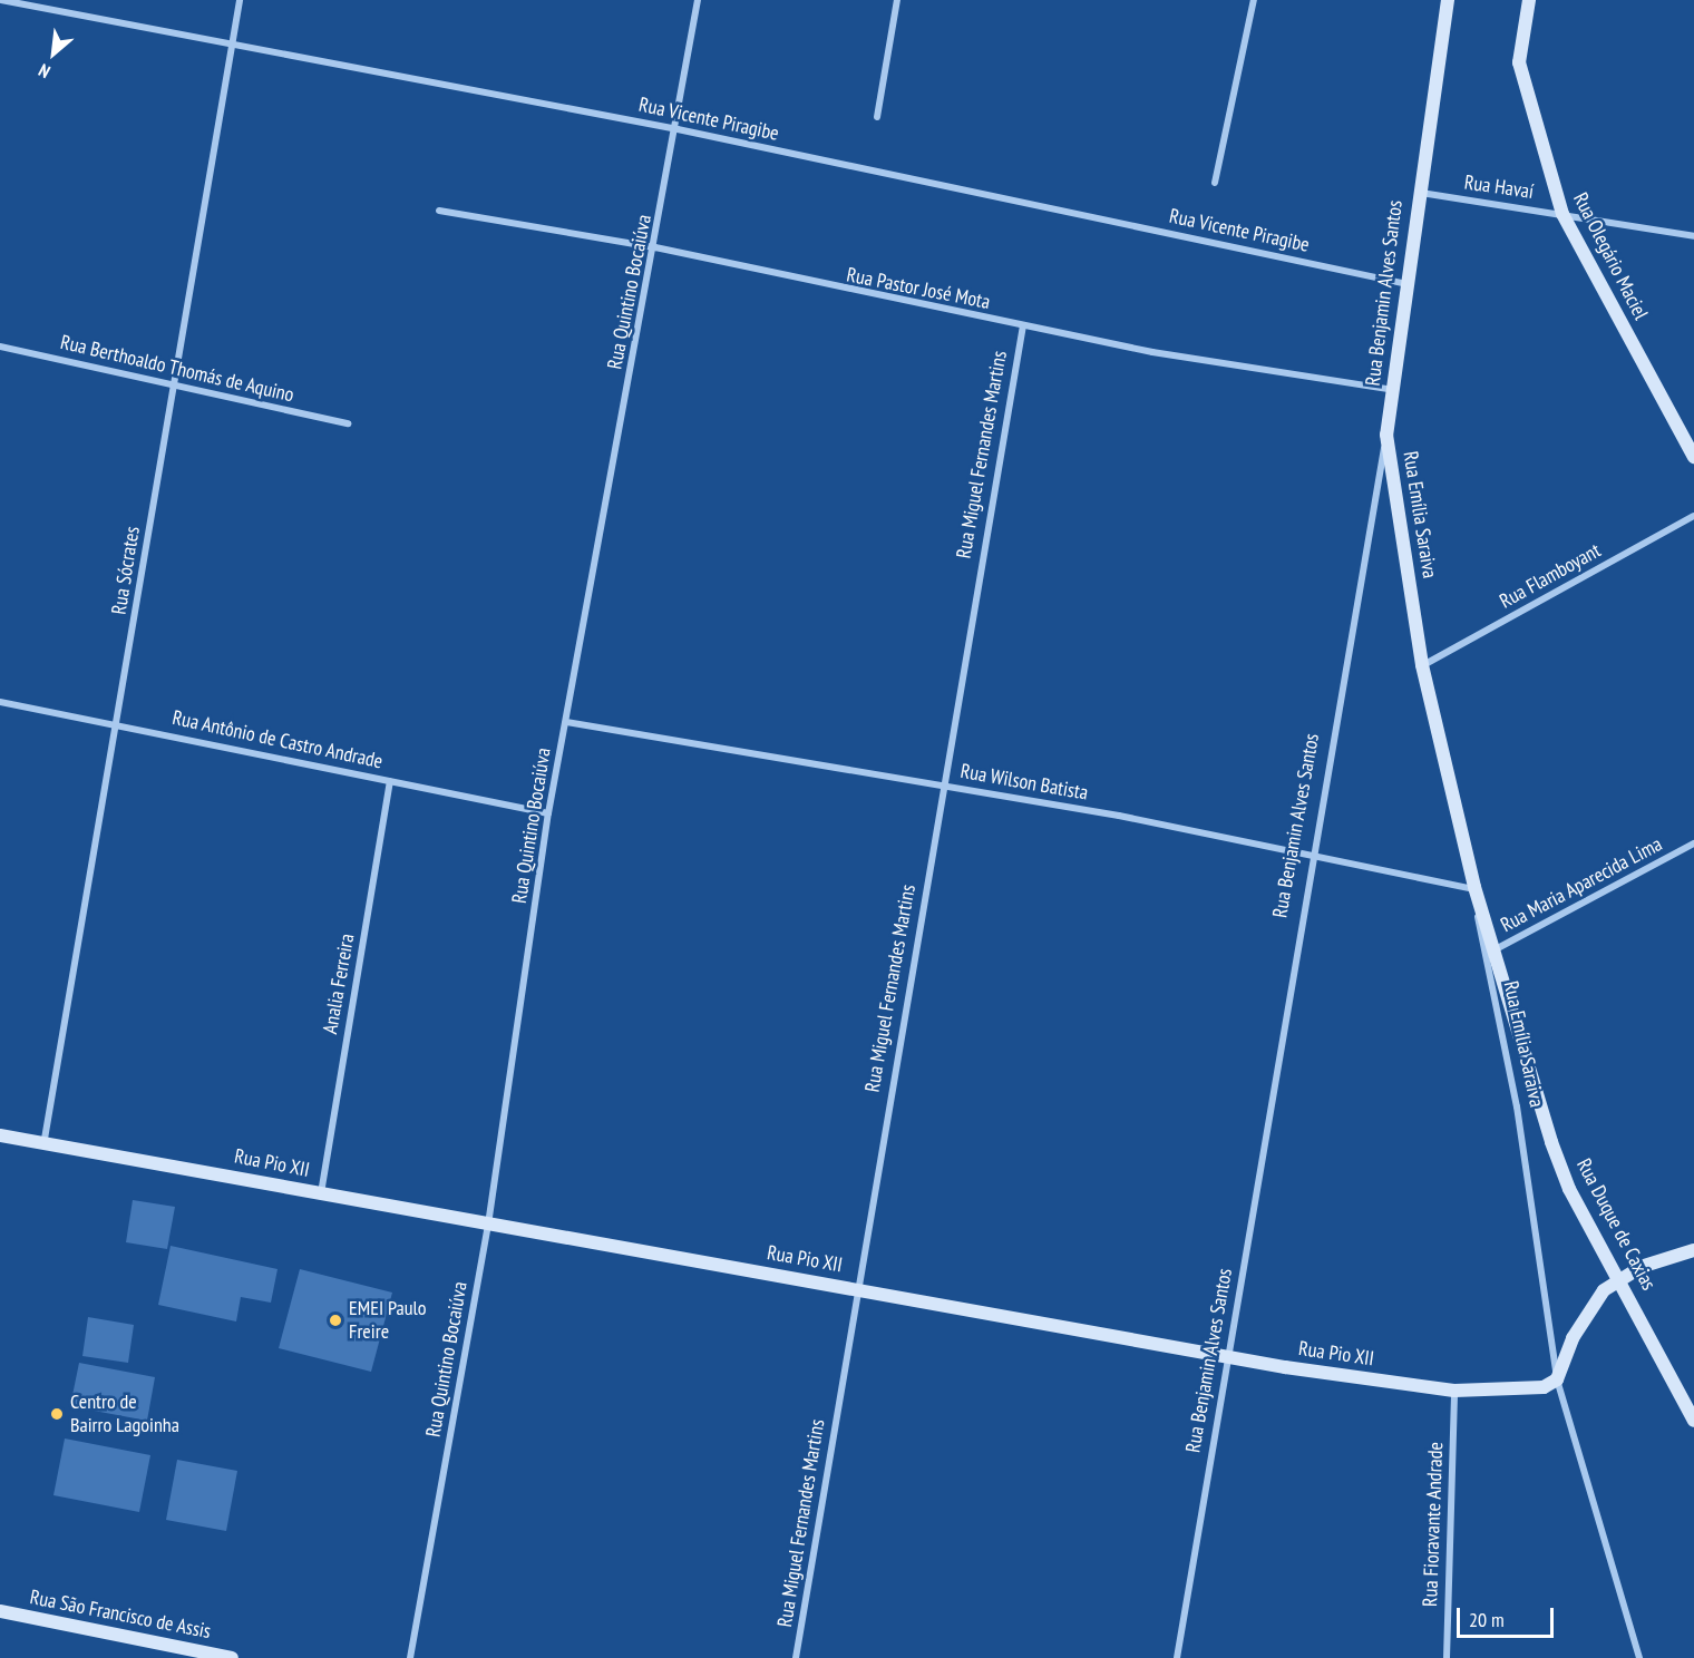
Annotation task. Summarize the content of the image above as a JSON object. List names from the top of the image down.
{
  "streets": {
    "street": [
      "Rua Vicente Piragibe",
      "Rua Havaí",
      "Rua Olegário Maciel",
      "Rua Pastor José Mota",
      "Rua Quintino Bocaiúva",
      "Rua Benjamin Alves Santos",
      "Rua Berthoaldo Thomás de Aquino",
      "Rua Miguel Fernandes Martins",
      "Rua Emília Saraiva",
      "Rua Sócrates",
      "Rua Flamboyant",
      "Rua Antônio de Castro Andrade",
      "Rua Wilson Batista",
      "Rua Maria Aparecida Lima",
      "Analia Ferreira",
      "Rua Pio XII",
      "Rua Duque de Caxias",
      "Rua Fioravante Andrade",
      "Rua São Francisco de Assis"
    ]
  },
  "crossings": [
    ["Rua Vicente Piragibe", "Rua Quintino Bocaiúva"],
    ["Rua Vicente Piragibe", "Rua Benjamin Alves Santos"],
    ["Rua Vicente Piragibe", "Rua Sócrates"],
    ["Rua Havaí", "Rua Olegário Maciel"],
    ["Rua Havaí", "Rua Benjamin Alves Santos"],
    ["Rua Pastor José Mota", "Rua Quintino Bocaiúva"],
    ["Rua Pastor José Mota", "Rua Benjamin Alves Santos"],
    ["Rua Pastor José Mota", "Rua Miguel Fernandes Martins"],
    ["Rua Quintino Bocaiúva", "Rua Antônio de Castro Andrade"],
    ["Rua Quintino Bocaiúva", "Rua Wilson Batista"],
    ["Rua Quintino Bocaiúva", "Rua Pio XII"],
    ["Rua Benjamin Alves Santos", "Rua Emília Saraiva"],
    ["Rua Benjamin Alves Santos", "Rua Wilson Batista"],
    ["Rua Benjamin Alves Santos", "Rua Pio XII"],
    ["Rua Berthoaldo Thomás de Aquino", "Rua Sócrates"],
    ["Rua Miguel Fernandes Martins", "Rua Wilson Batista"],
    ["Rua Miguel Fernandes Martins", "Rua Pio XII"],
    ["Rua Emília Saraiva", "Rua Flamboyant"],
    ["Rua Emília Saraiva", "Rua Wilson Batista"],
    ["Rua Emília Saraiva", "Rua Maria Aparecida Lima"],
    ["Rua Emília Saraiva", "Rua Pio XII"],
    ["Rua Emília Saraiva", "Rua Duque de Caxias"],
    ["Rua Sócrates", "Rua Antônio de Castro Andrade"],
    ["Rua Sócrates", "Rua Pio XII"],
    ["Rua Antônio de Castro Andrade", "Analia Ferreira"],
    ["Rua Wilson Batista", "Rua Duque de Caxias"],
    ["Rua Maria Aparecida Lima", "Rua Duque de Caxias"],
    ["Analia Ferreira", "Rua Pio XII"],
    ["Rua Pio XII", "Rua Fioravante Andrade"]
  ],
  "places": ["EMEI Paulo Freire", "Centro de Bairro Lagoinha"],
  "scale_bar": "20 m",
  "north": "bottom left"
}
